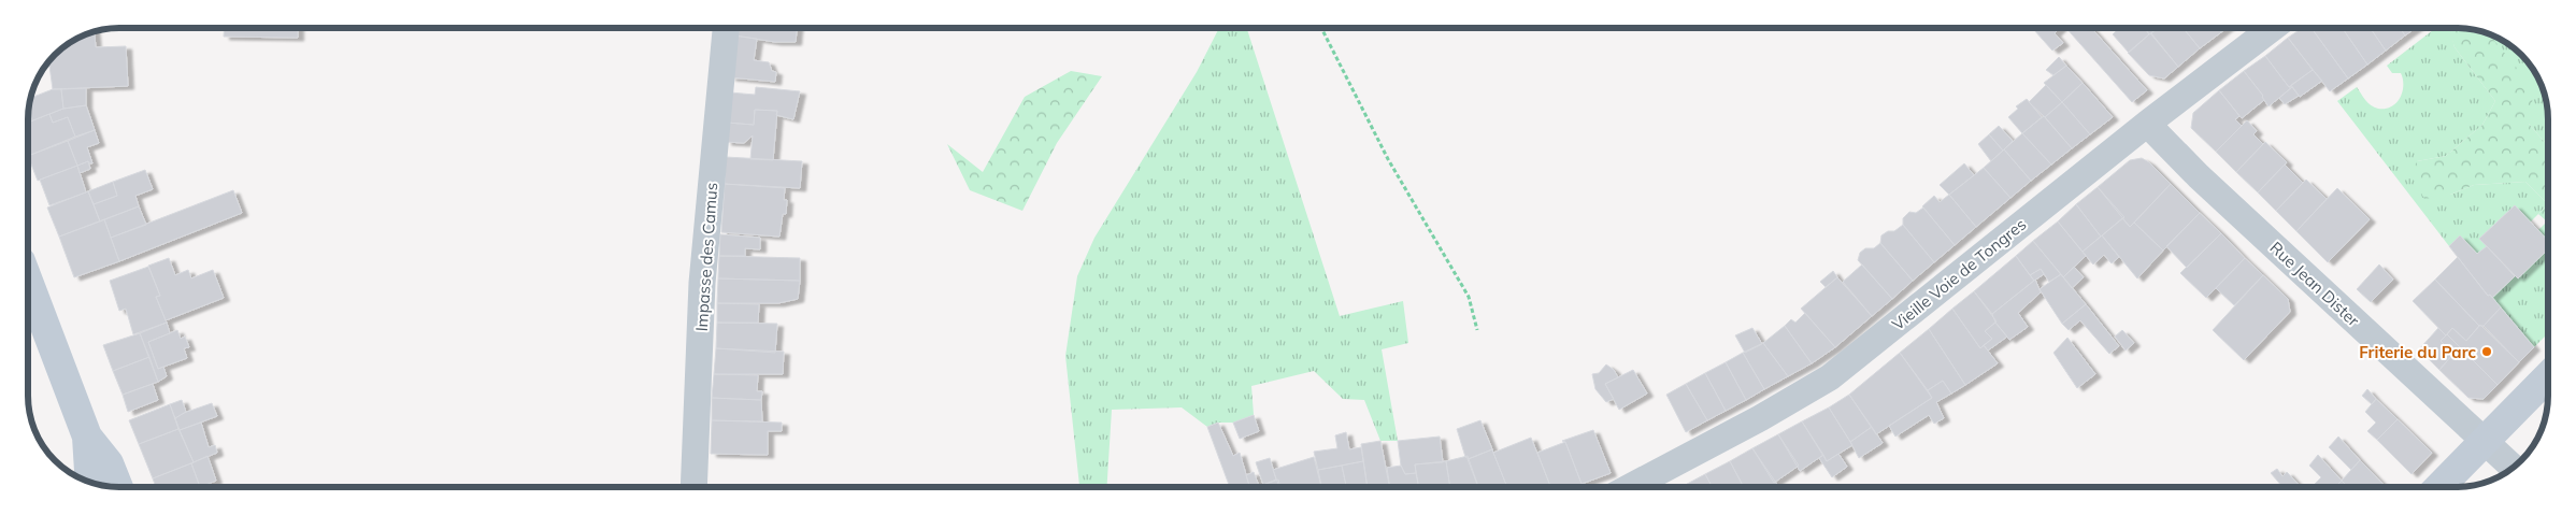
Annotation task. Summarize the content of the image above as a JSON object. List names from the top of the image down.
{
  "streets": {
    "street": ["Impasse des Camus", "Vieille Voie de Tongres", "Rue Jean Dister"]
  },
  "crossings": [
    ["Vieille Voie de Tongres", "Rue Jean Dister"]
  ],
  "places": ["Friterie du Parc"]
}
